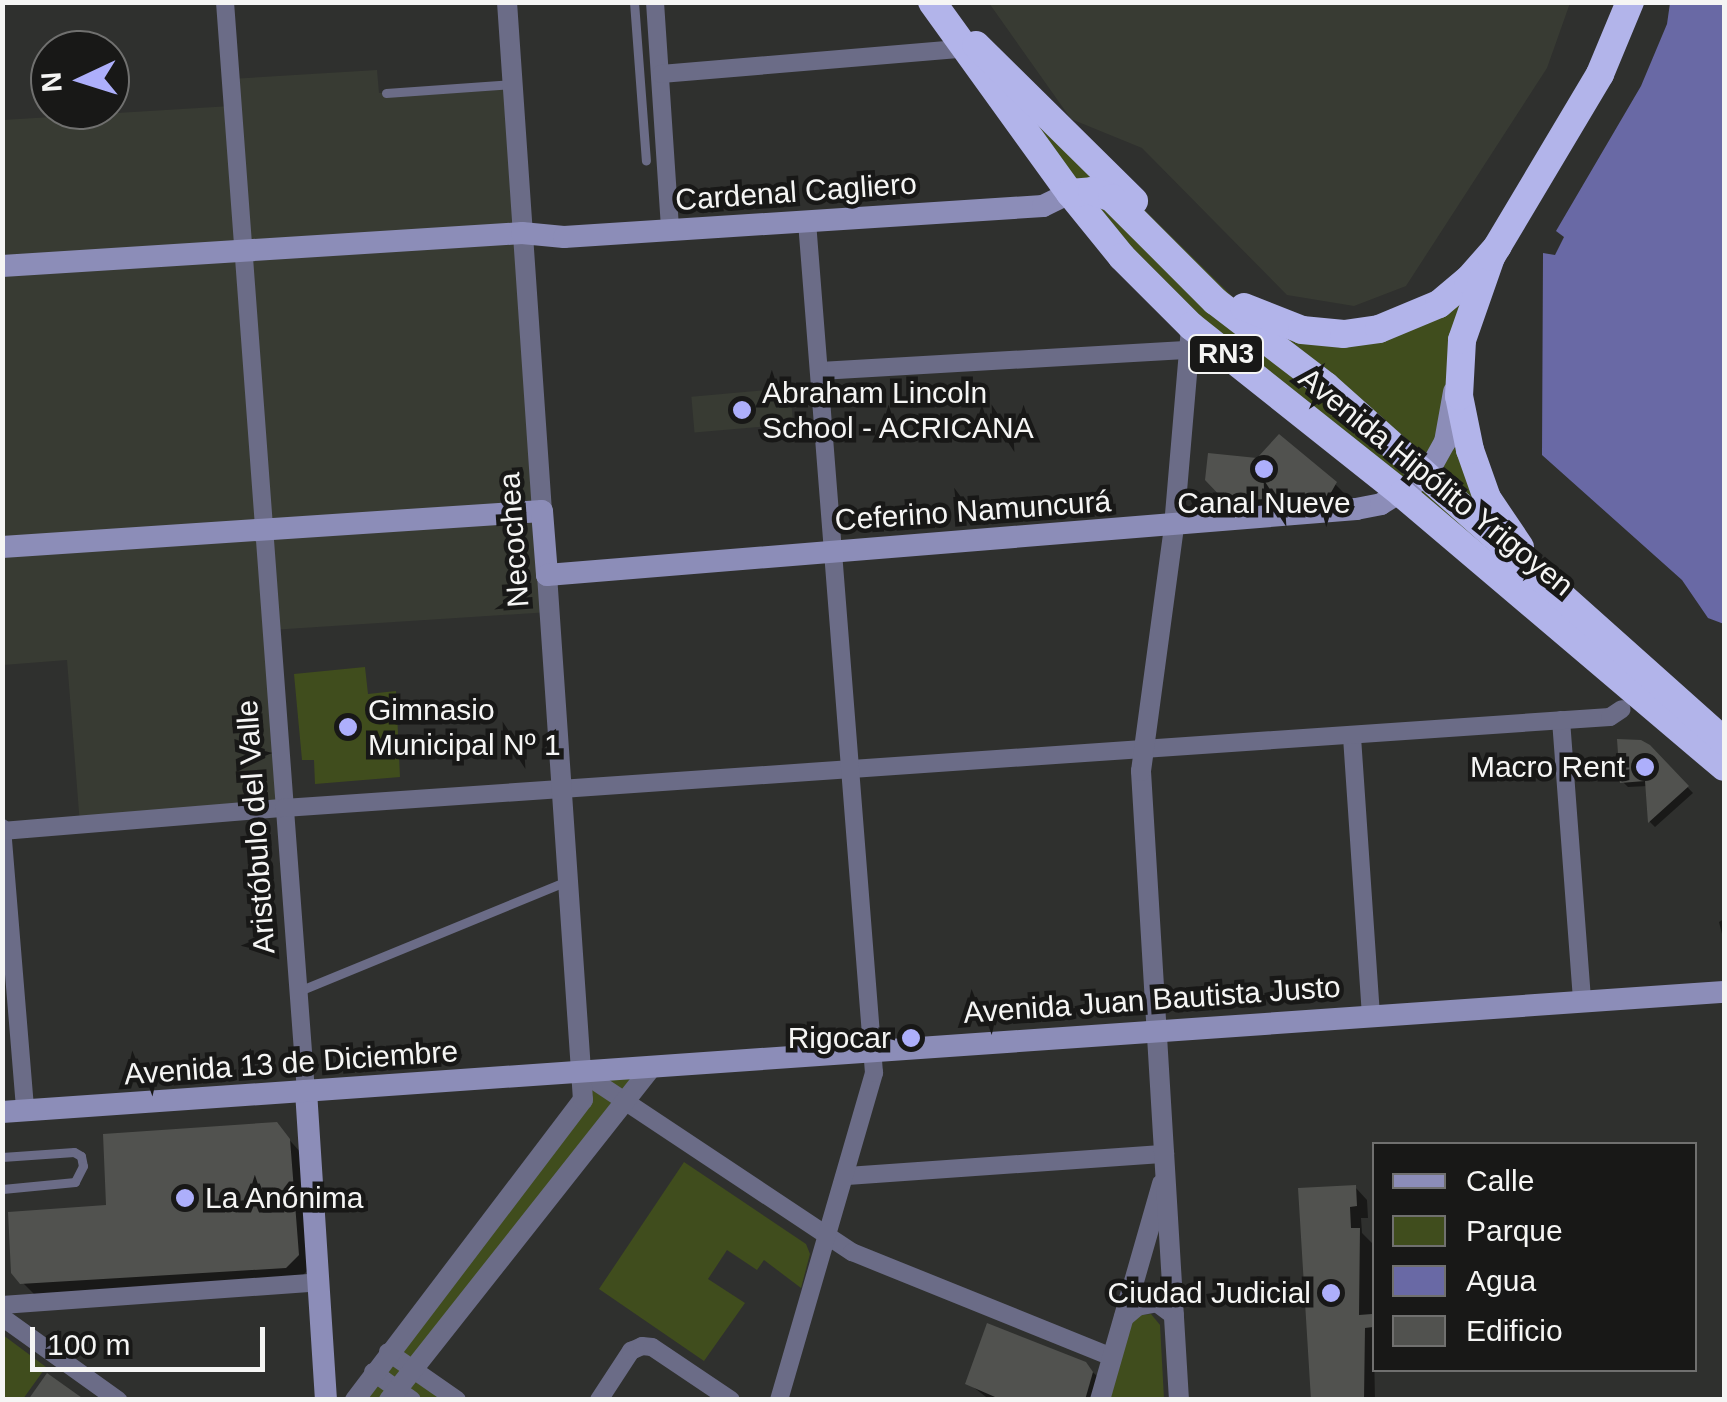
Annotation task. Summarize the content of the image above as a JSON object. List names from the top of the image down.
{
  "streets": {
    "highway": ["RN3", "Avenida Hipólito Yrigoyen"],
    "main road": [
      "Cardenal Cagliero",
      "Ceferino Namuncurá",
      "Necochea",
      "Aristóbulo del Valle",
      "Avenida Juan Bautista Justo",
      "Avenida 13 de Diciembre"
    ]
  },
  "crossings": [
    ["Cardenal Cagliero", "Avenida Hipólito Yrigoyen"],
    ["Cardenal Cagliero", "Necochea"],
    ["Cardenal Cagliero", "Aristóbulo del Valle"],
    ["Avenida Hipólito Yrigoyen", "Ceferino Namuncurá"],
    ["Ceferino Namuncurá", "Necochea"],
    ["Necochea", "Avenida Juan Bautista Justo"],
    ["Necochea", "Avenida 13 de Diciembre"],
    ["Aristóbulo del Valle", "Avenida 13 de Diciembre"],
    ["Avenida Juan Bautista Justo", "Avenida 13 de Diciembre"]
  ],
  "places": [
    "Abraham Lincoln School - ACRICANA",
    "Canal Nueve",
    "Gimnasio Municipal Nº 1",
    "Macro Rent",
    "Rigocar",
    "La Anónima",
    "Ciudad Judicial"
  ],
  "legend": [
    "Calle",
    "Parque",
    "Agua",
    "Edificio"
  ],
  "scale_bar": "100 m",
  "north": "left"
}
